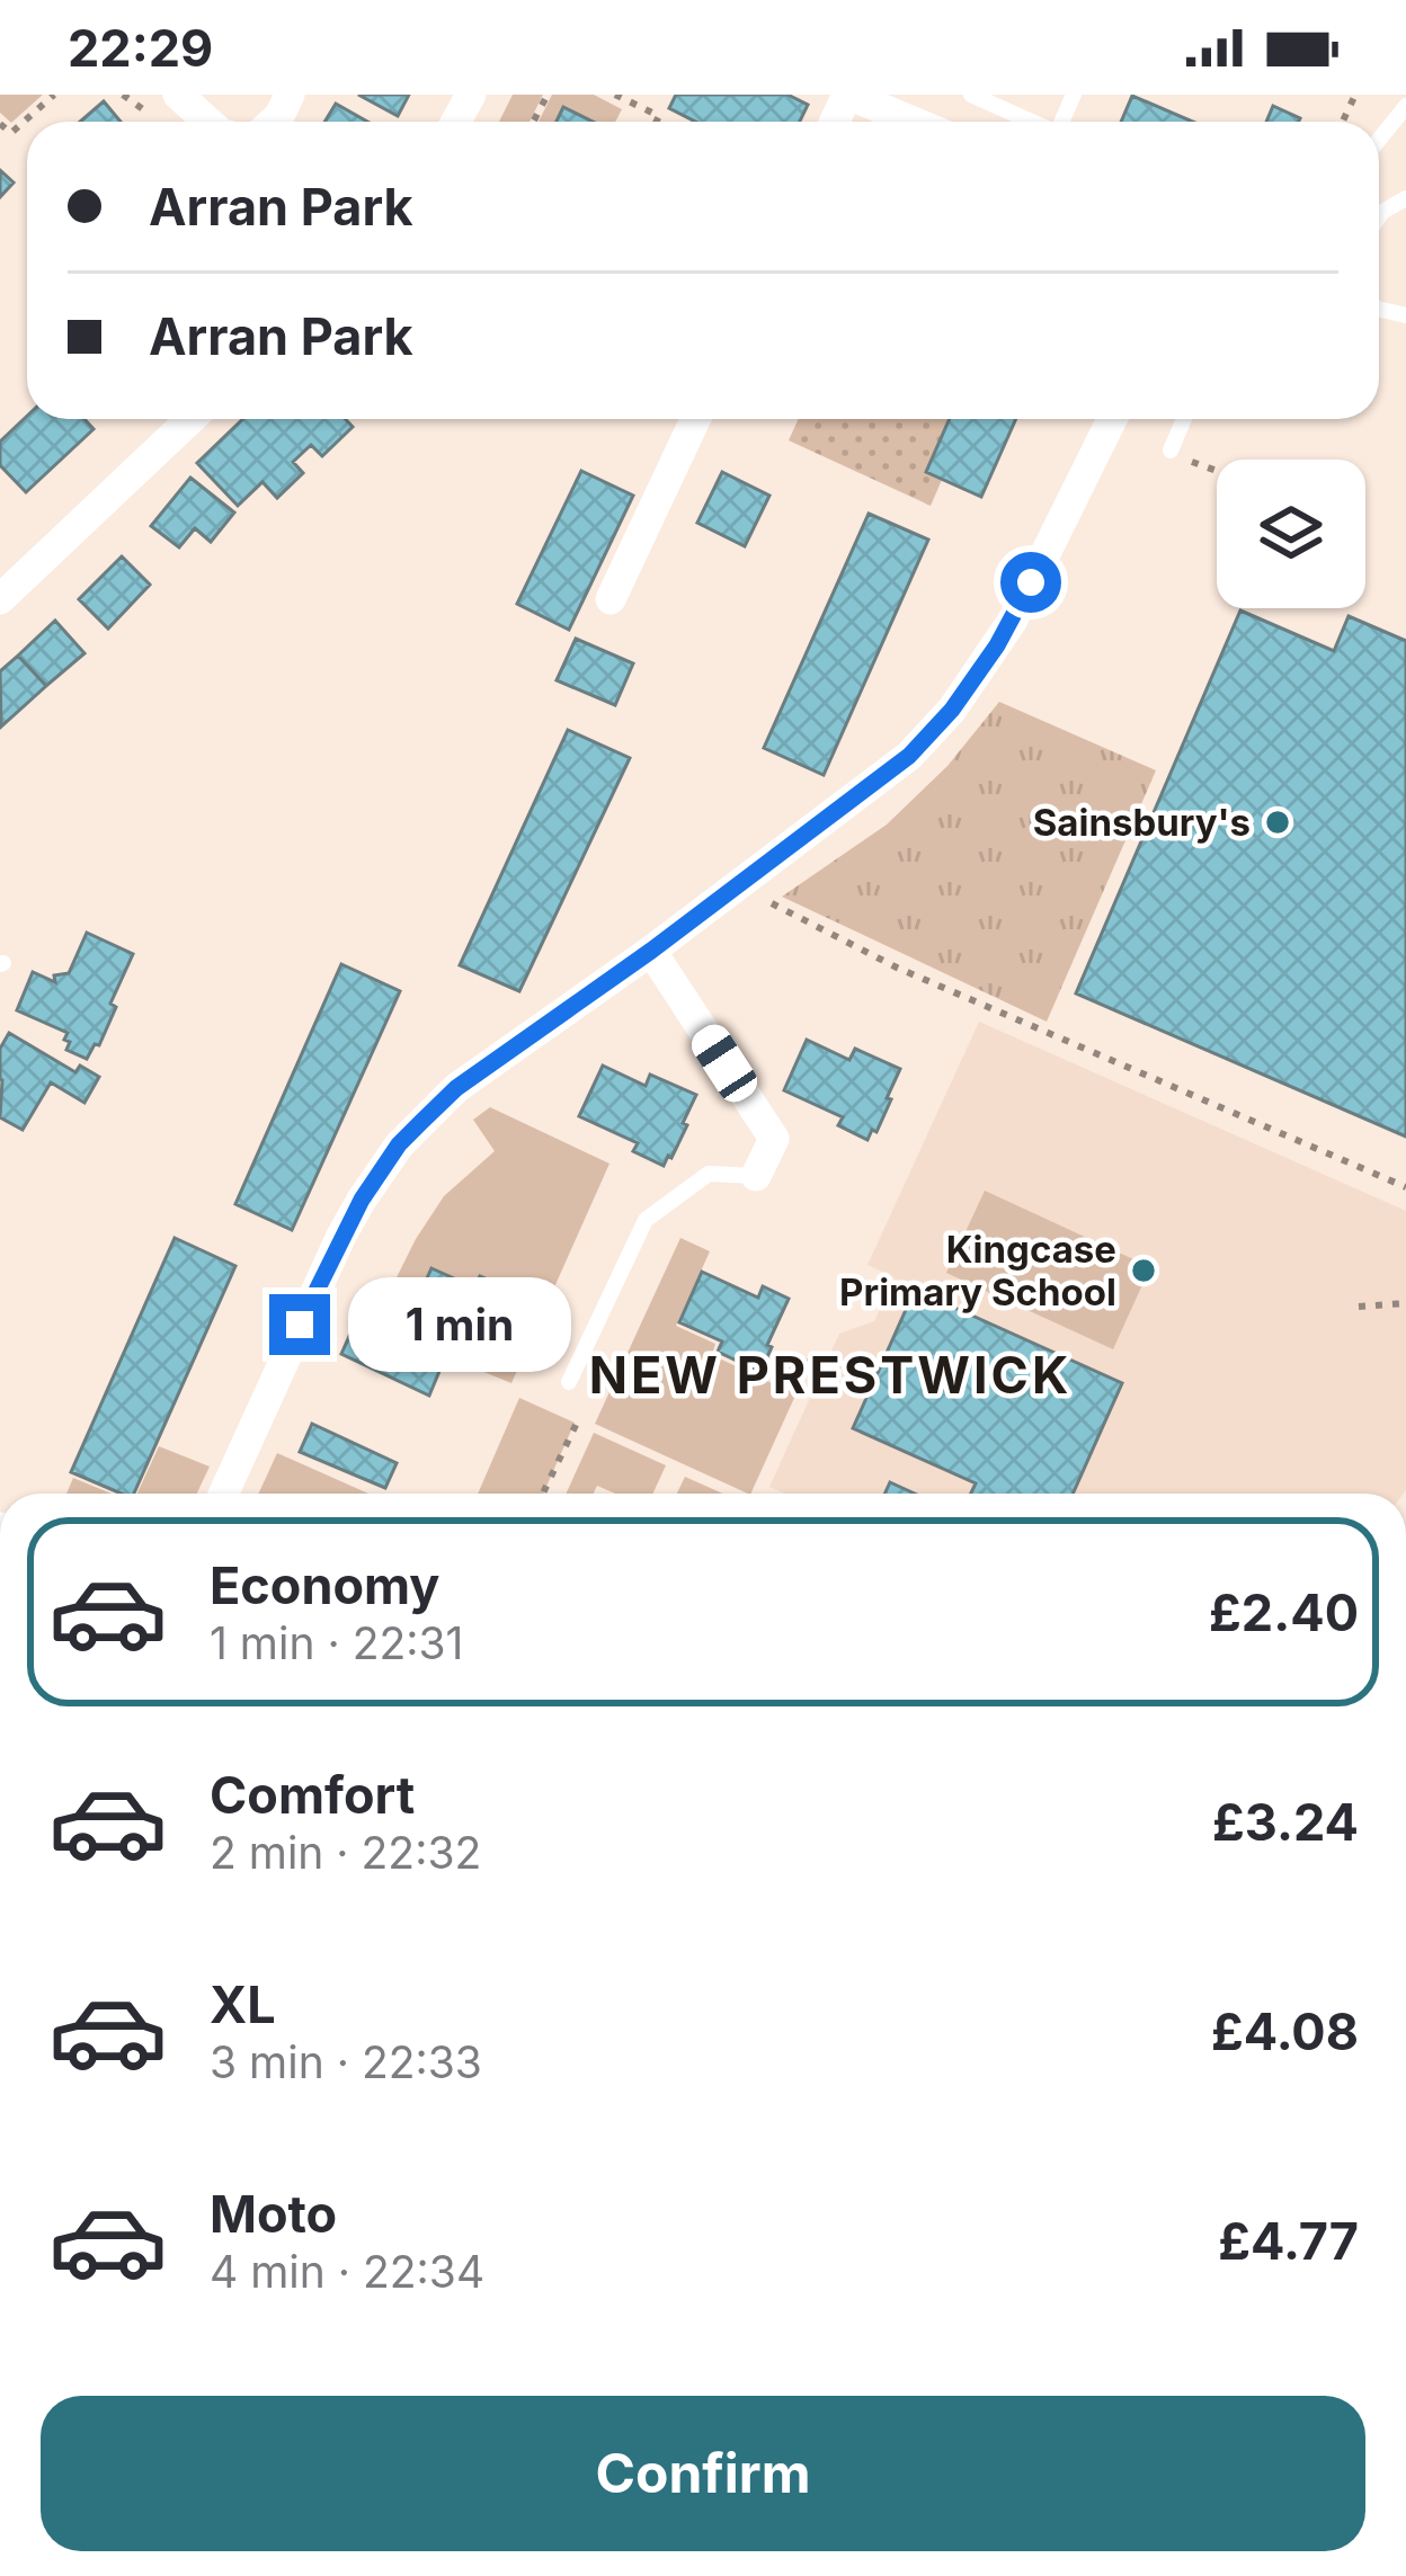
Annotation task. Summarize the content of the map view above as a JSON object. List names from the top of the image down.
{
  "districts": ["NEW PRESTWICK"],
  "places": ["Sainsbury's", "Kingcase Primary School"],
  "page": {
    "status": "22:29",
    "banner": ["Arran Park", "Arran Park"],
    "bubble": "1 min",
    "list": [
      {
        "name": "Economy",
        "note": "1 min · 22:31",
        "value": "£2.40"
      },
      {
        "name": "Comfort",
        "note": "2 min · 22:32",
        "value": "£3.24"
      },
      {
        "name": "XL",
        "note": "3 min · 22:33",
        "value": "£4.08"
      },
      {
        "name": "Moto",
        "note": "4 min · 22:34",
        "value": "£4.77"
      }
    ],
    "buttons": "Confirm"
  }
}
